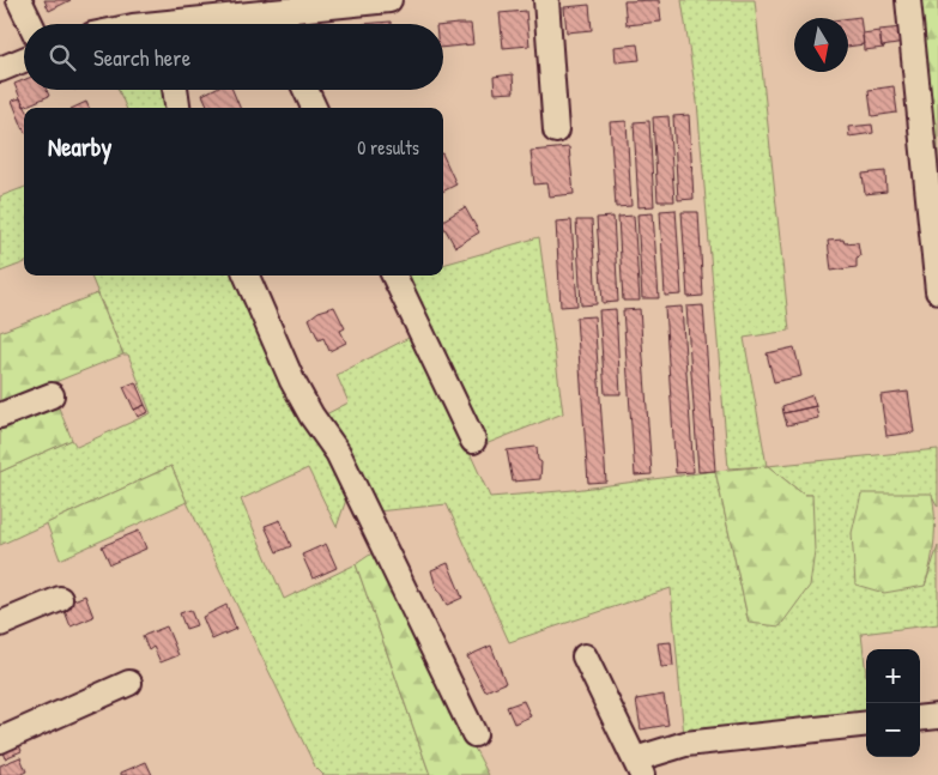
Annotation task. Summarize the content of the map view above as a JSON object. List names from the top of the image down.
{
  "north": "bottom",
  "page": {
    "search": "Search here",
    "heading": ["Nearby", "0 results"],
    "map_buttons": ["+", "−"]
  }
}
